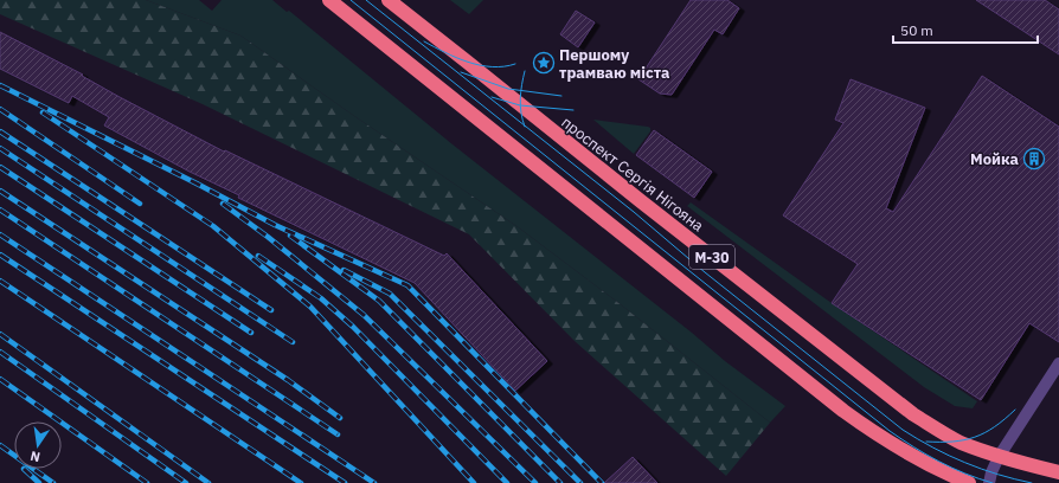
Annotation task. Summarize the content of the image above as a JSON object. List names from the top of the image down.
{
  "streets": {
    "highway": ["проспект Сергія Нігояна", "М-30"]
  },
  "places": {
    "place": ["Першому трамваю міста"],
    "building": ["Мойка"]
  },
  "scale_bar": "50 m",
  "north": "bottom"
}
